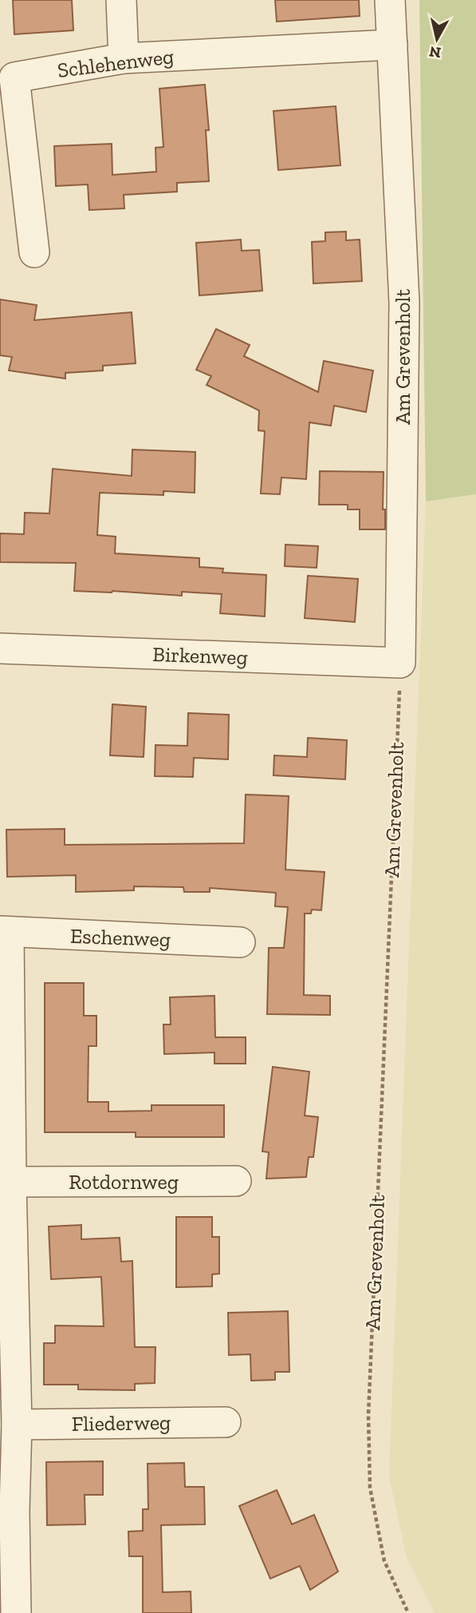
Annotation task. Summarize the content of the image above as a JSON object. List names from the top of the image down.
{
  "streets": {
    "street": [
      "Schlehenweg",
      "Am Grevenholt",
      "Birkenweg",
      "Eschenweg",
      "Rotdornweg",
      "Fliederweg"
    ]
  },
  "crossings": [
    ["Schlehenweg", "Am Grevenholt"],
    ["Am Grevenholt", "Birkenweg"]
  ],
  "north": "bottom"
}
